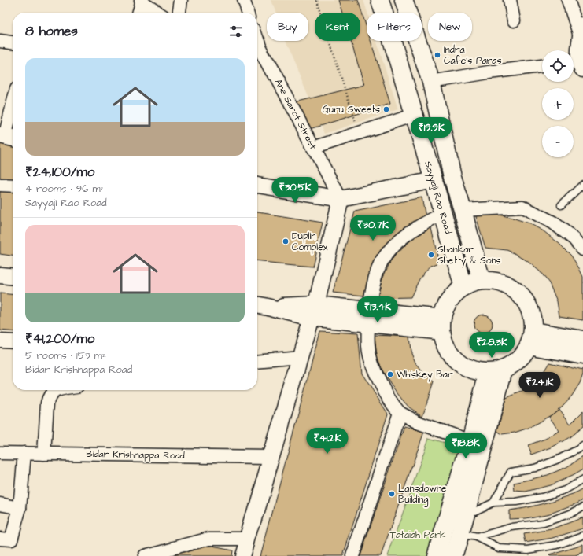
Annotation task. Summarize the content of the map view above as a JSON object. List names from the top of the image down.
{
  "streets": {
    "main road": ["Sayyaji Rao Road"],
    "street": ["Ane Sarot Street", "Bidar Krishnappa Road"]
  },
  "parks": ["Tataiah Park"],
  "places": [
    "Indra Cafe's Paras",
    "Guru Sweets",
    "Duplin Complex",
    "Shankar Shetty & Sons",
    "Whiskey Bar",
    "Lansdowne Building"
  ],
  "page": {
    "chip": [
      "Buy",
      "Rent",
      "Filters",
      "New"
    ],
    "heading": "8 homes",
    "map_buttons": ["+", "−"],
    "list": [
      {
        "name": "₹24,100/mo",
        "note": "4 rooms · 96 m² · Sayyaji Rao Road"
      },
      {
        "name": "₹41,200/mo",
        "note": "5 rooms · 153 m² · Bidar Krishnappa Road"
      }
    ],
    "price": [
      "₹19.9K",
      "₹30.5K",
      "₹30.7K",
      "₹13.4K",
      "₹28.3K",
      "₹24.1K",
      "₹41.2K",
      "₹18.8K"
    ]
  }
}
